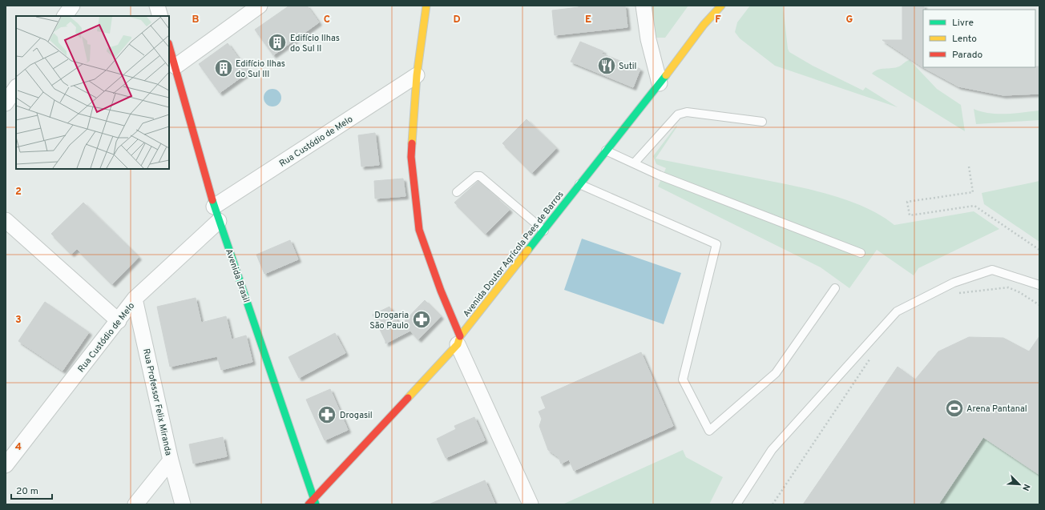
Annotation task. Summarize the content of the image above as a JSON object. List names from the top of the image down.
{
  "streets": {
    "street": [
      "Rua Custódio de Melo",
      "Avenida Doutor Agrícola Paes de Barros",
      "Avenida Brasil",
      "Rua Professor Felix Miranda"
    ]
  },
  "crossings": [
    ["Rua Custódio de Melo", "Avenida Brasil"],
    ["Rua Custódio de Melo", "Rua Professor Felix Miranda"],
    ["Avenida Doutor Agrícola Paes de Barros", "Avenida Brasil"]
  ],
  "places": {
    "building": ["Edifício Ilhas do Sul II", "Edifício Ilhas do Sul III"],
    "restaurant": ["Sutil"],
    "pharmacy": ["Drogaria São Paulo", "Drogasil"],
    "sports": ["Arena Pantanal"]
  },
  "legend": ["Livre", "Lento", "Parado"],
  "scale_bar": "20 m",
  "north": "bottom right",
  "grid": {
    "columns": [
      "B",
      "C",
      "D",
      "E",
      "F",
      "G"
    ],
    "rows": ["2", "3", "4"]
  }
}
